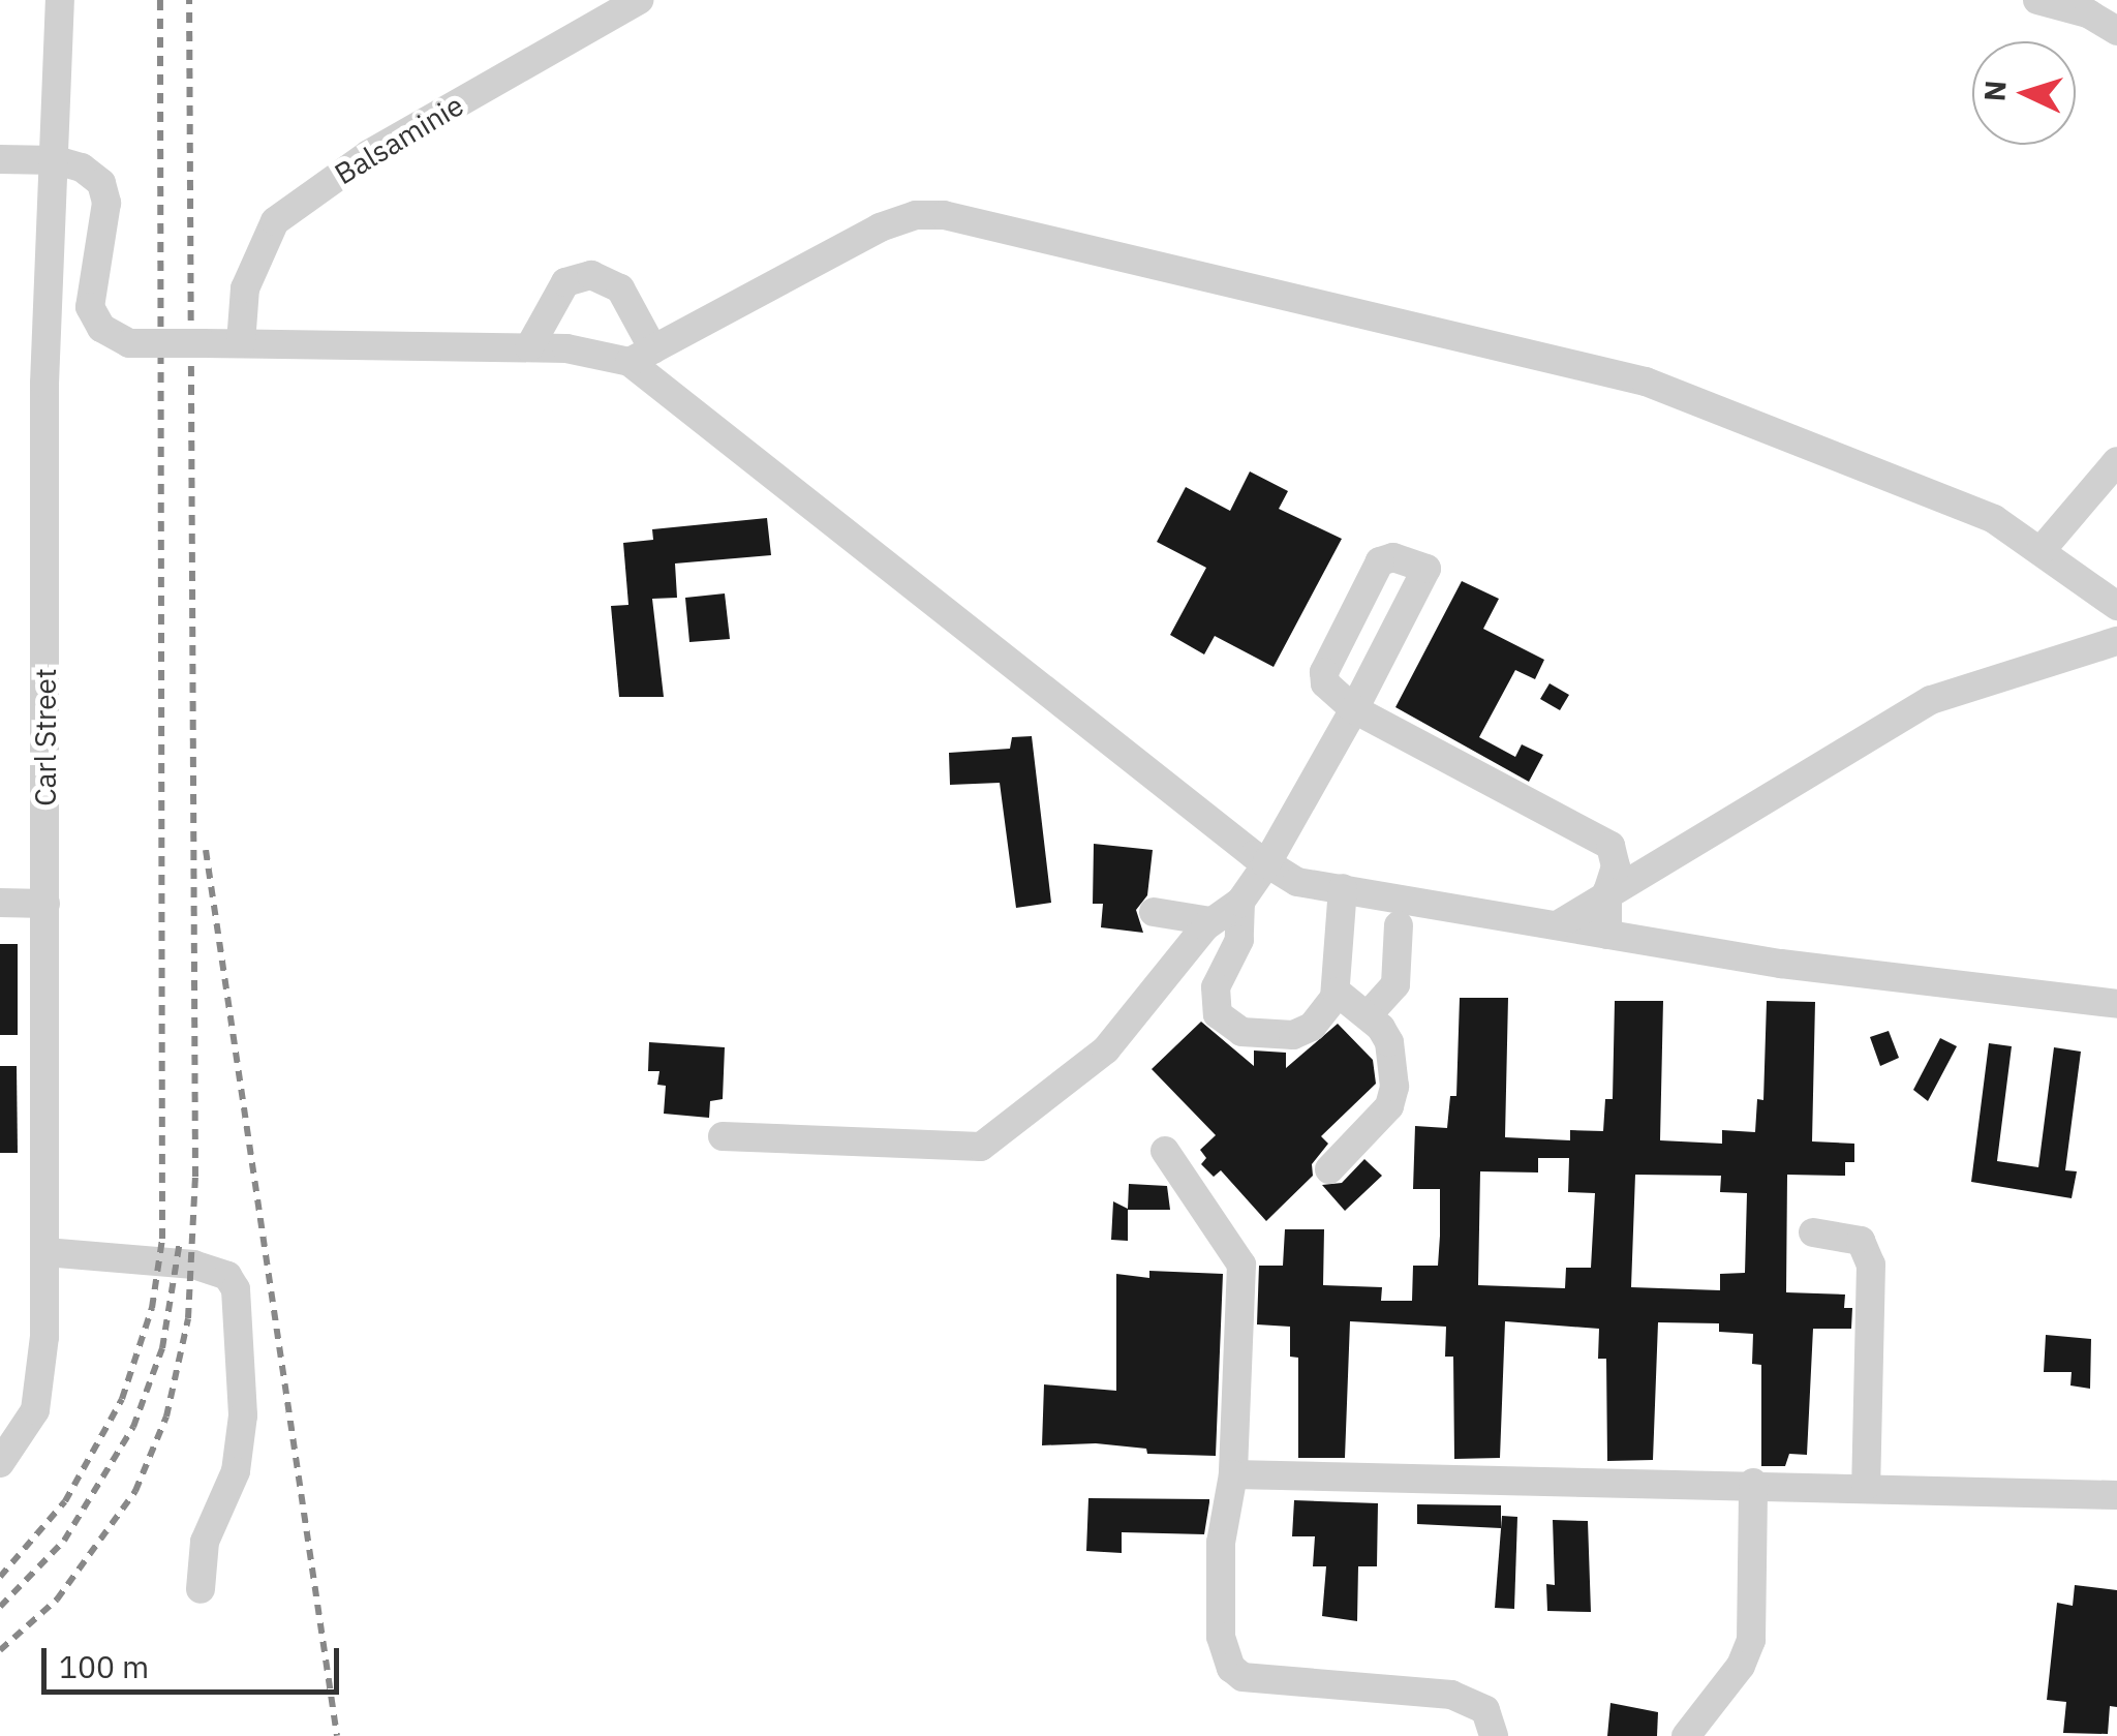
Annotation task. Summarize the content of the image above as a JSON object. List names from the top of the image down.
{
  "streets": {
    "street": ["Balsaminie", "Carl Street"]
  },
  "scale_bar": "100 m",
  "north": "left"
}
